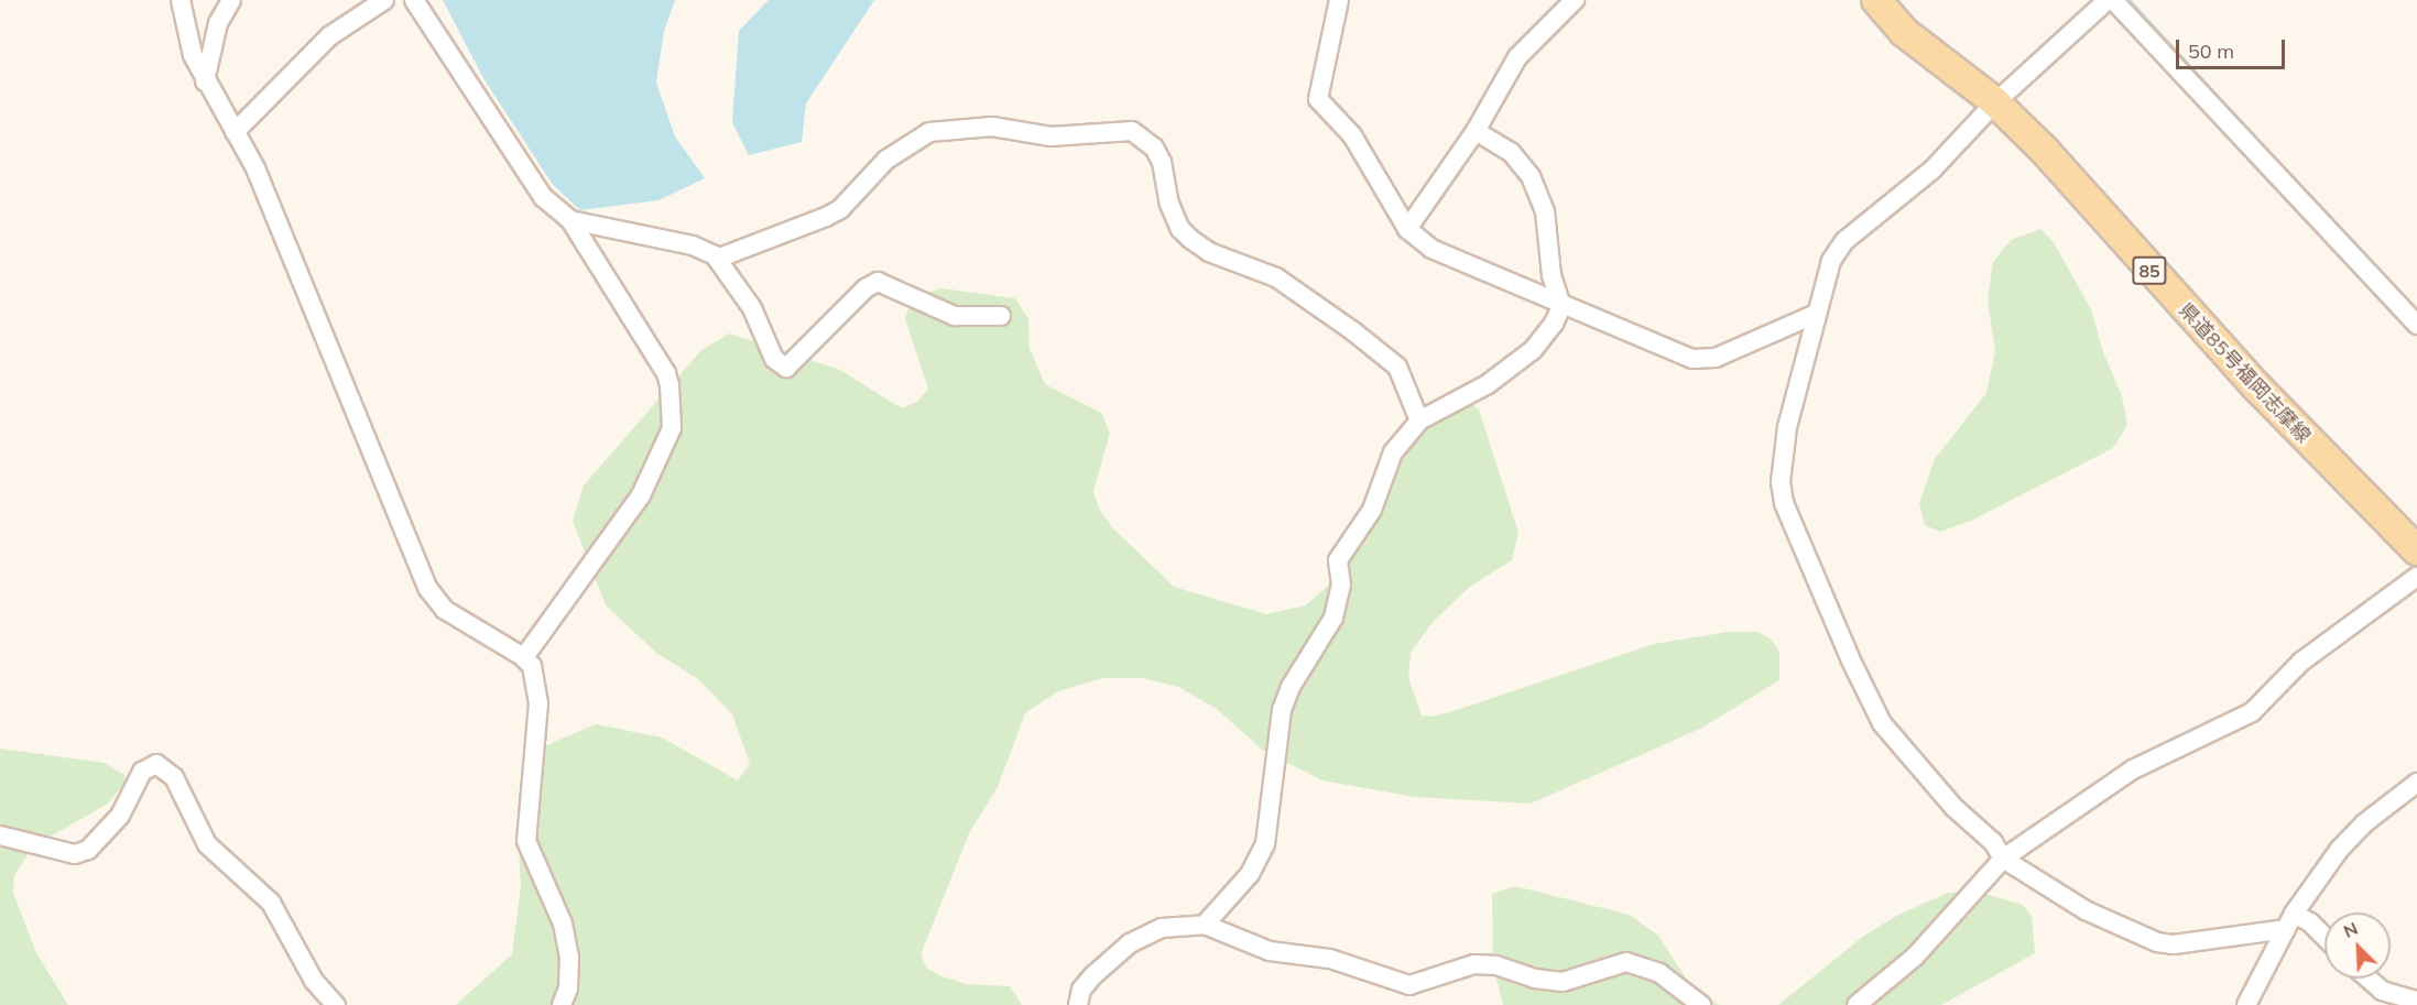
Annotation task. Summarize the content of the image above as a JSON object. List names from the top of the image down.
{
  "streets": {
    "main road": ["85", "県道85号福岡志摩線"]
  },
  "scale_bar": "50 m",
  "north": "top left"
}
